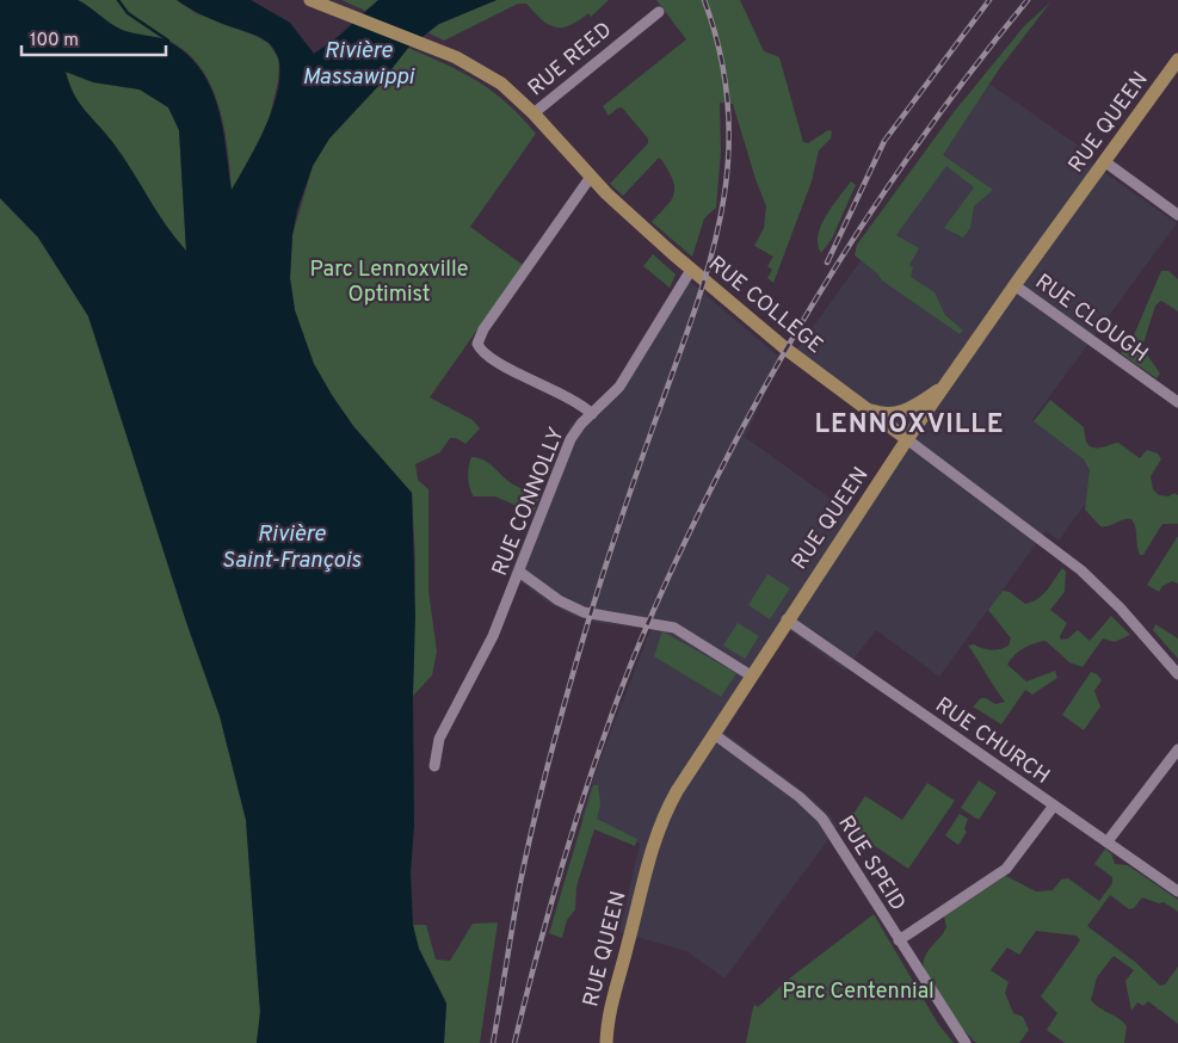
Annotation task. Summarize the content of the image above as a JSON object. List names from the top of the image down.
{
  "streets": {
    "main road": ["RUE QUEEN", "RUE COLLEGE"],
    "street": [
      "RUE REED",
      "RUE CLOUGH",
      "RUE CONNOLLY",
      "RUE CHURCH",
      "RUE SPEID"
    ]
  },
  "crossings": [
    ["RUE REED", "RUE COLLEGE"],
    ["RUE QUEEN", "RUE COLLEGE"],
    ["RUE QUEEN", "RUE CLOUGH"],
    ["RUE QUEEN", "RUE CHURCH"],
    ["RUE QUEEN", "RUE SPEID"],
    ["RUE COLLEGE", "RUE CONNOLLY"]
  ],
  "districts": ["LENNOXVILLE"],
  "water": ["Rivière Massawippi", "Rivière Saint-François"],
  "parks": ["Parc Lennoxville Optimist", "Parc Centennial"],
  "scale_bar": "100 m"
}
